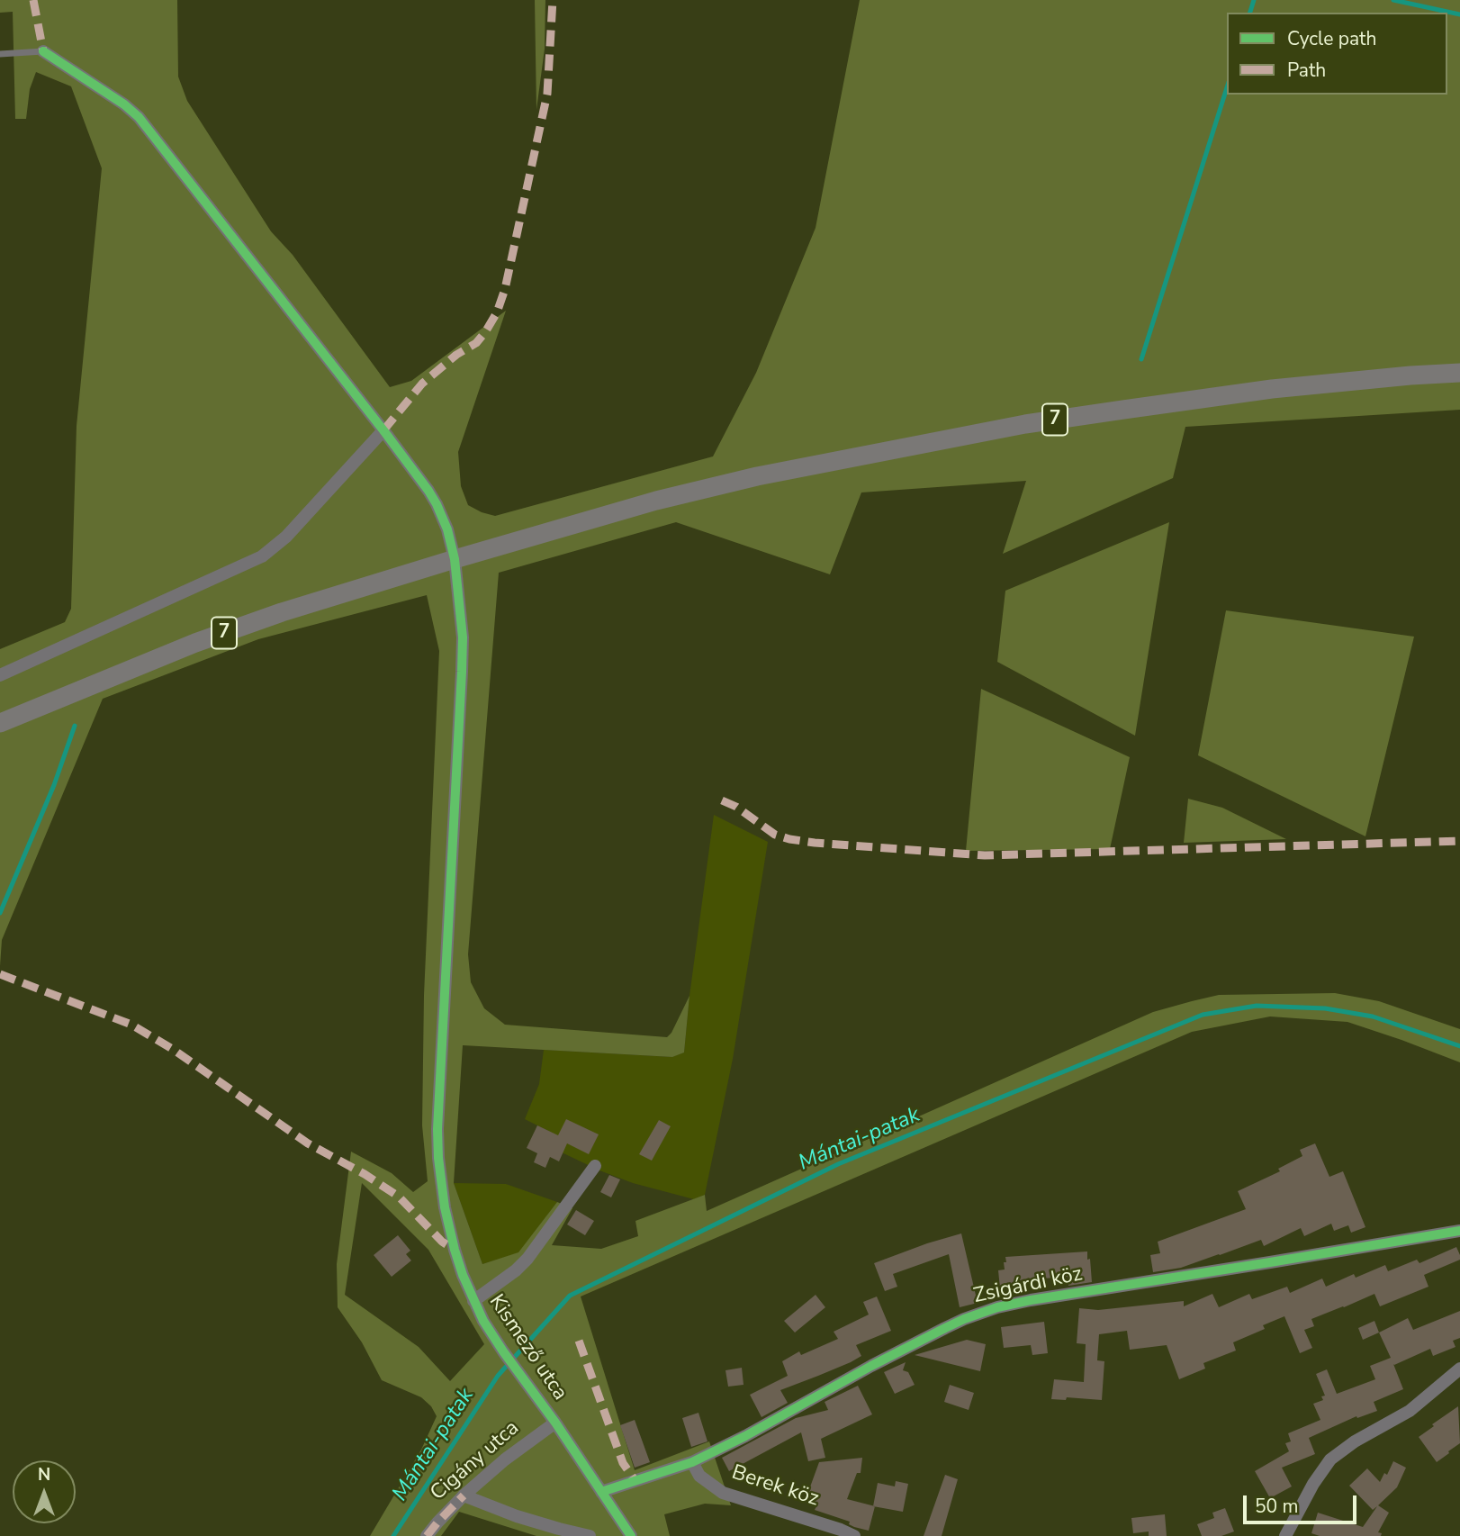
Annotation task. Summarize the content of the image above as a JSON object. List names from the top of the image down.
{
  "streets": {
    "main road": ["7"],
    "street": [
      "Zsigárdi köz",
      "Kismező utca",
      "Cigány utca",
      "Berek köz"
    ]
  },
  "crossings": [
    ["7", "Kismező utca"],
    ["Zsigárdi köz", "Kismező utca"],
    ["Zsigárdi köz", "Berek köz"],
    ["Kismező utca", "Cigány utca"]
  ],
  "water": ["Mántai-patak"],
  "legend": ["Cycle path", "Path"],
  "scale_bar": "50 m",
  "north": "top"
}
